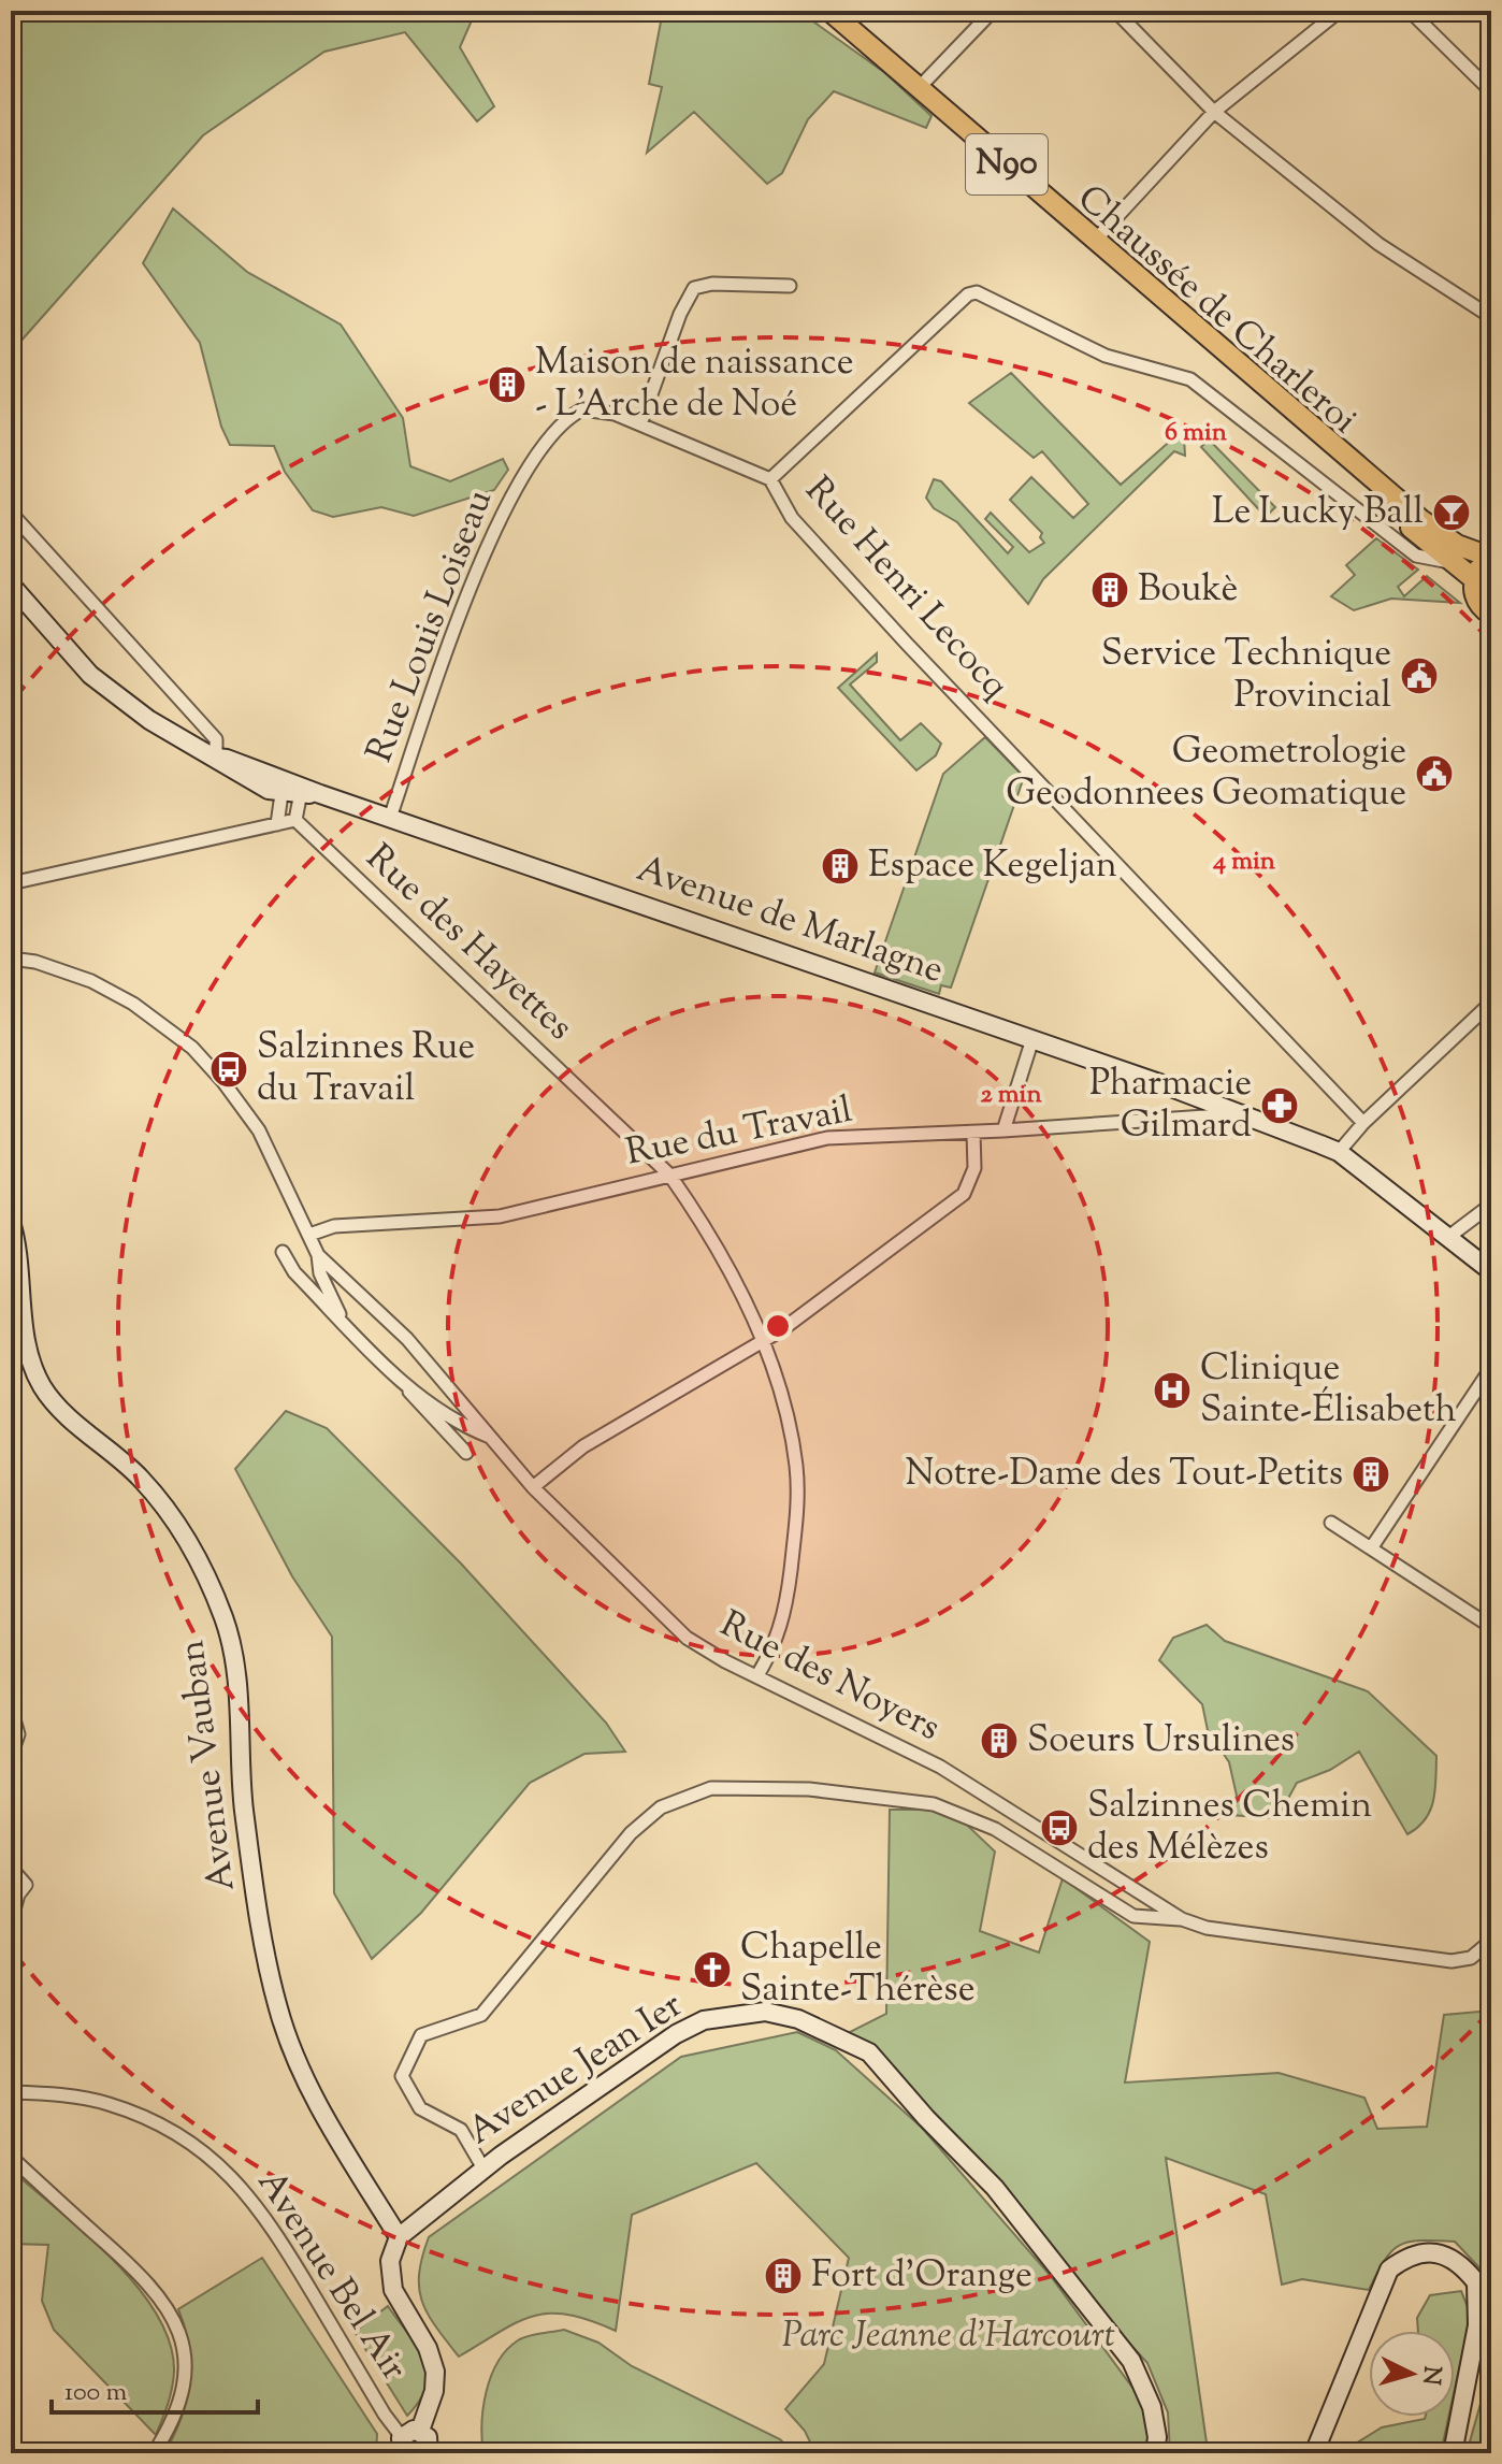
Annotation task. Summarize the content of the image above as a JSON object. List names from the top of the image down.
{
  "streets": {
    "main road": [
      "N90",
      "Chaussée de Charleroi",
      "Avenue de Marlagne",
      "Avenue Vauban",
      "Avenue Jean Ier"
    ],
    "street": [
      "Rue Henri Lecocq",
      "Rue Louis Loiseau",
      "Rue des Hayettes",
      "Rue du Travail",
      "Rue des Noyers",
      "Avenue Bel Air"
    ]
  },
  "crossings": [
    ["N90", "Chaussée de Charleroi"],
    ["Rue Henri Lecocq", "Rue Louis Loiseau"],
    ["Rue Louis Loiseau", "Avenue de Marlagne"],
    ["Avenue de Marlagne", "Rue du Travail"],
    ["Rue des Hayettes", "Rue du Travail"],
    ["Rue des Hayettes", "Rue des Noyers"],
    ["Rue du Travail", "Rue des Noyers"],
    ["Avenue Vauban", "Avenue Jean Ier"]
  ],
  "parks": ["Parc Jeanne d'Harcourt"],
  "places": {
    "building": [
      "Maison de naissance - L'Arche de Noé",
      "Boukè",
      "Espace Kegeljan",
      "Notre-Dame des Tout-Petits",
      "Soeurs Ursulines",
      "Fort d'Orange"
    ],
    "bar": ["Le Lucky Ball"],
    "public building": ["Service Technique Provincial", "Geometrologie Geodonnees Geomatique"],
    "bus stop": ["Salzinnes Rue du Travail", "Salzinnes Chemin des Mélèzes"],
    "pharmacy": ["Pharmacie Gilmard"],
    "hospital": ["Clinique Sainte-Élisabeth"],
    "church": ["Chapelle Sainte-Thérèse"]
  },
  "scale_bar": "100 m",
  "north": "right",
  "rings": ["6 min", "4 min", "2 min"]
}
